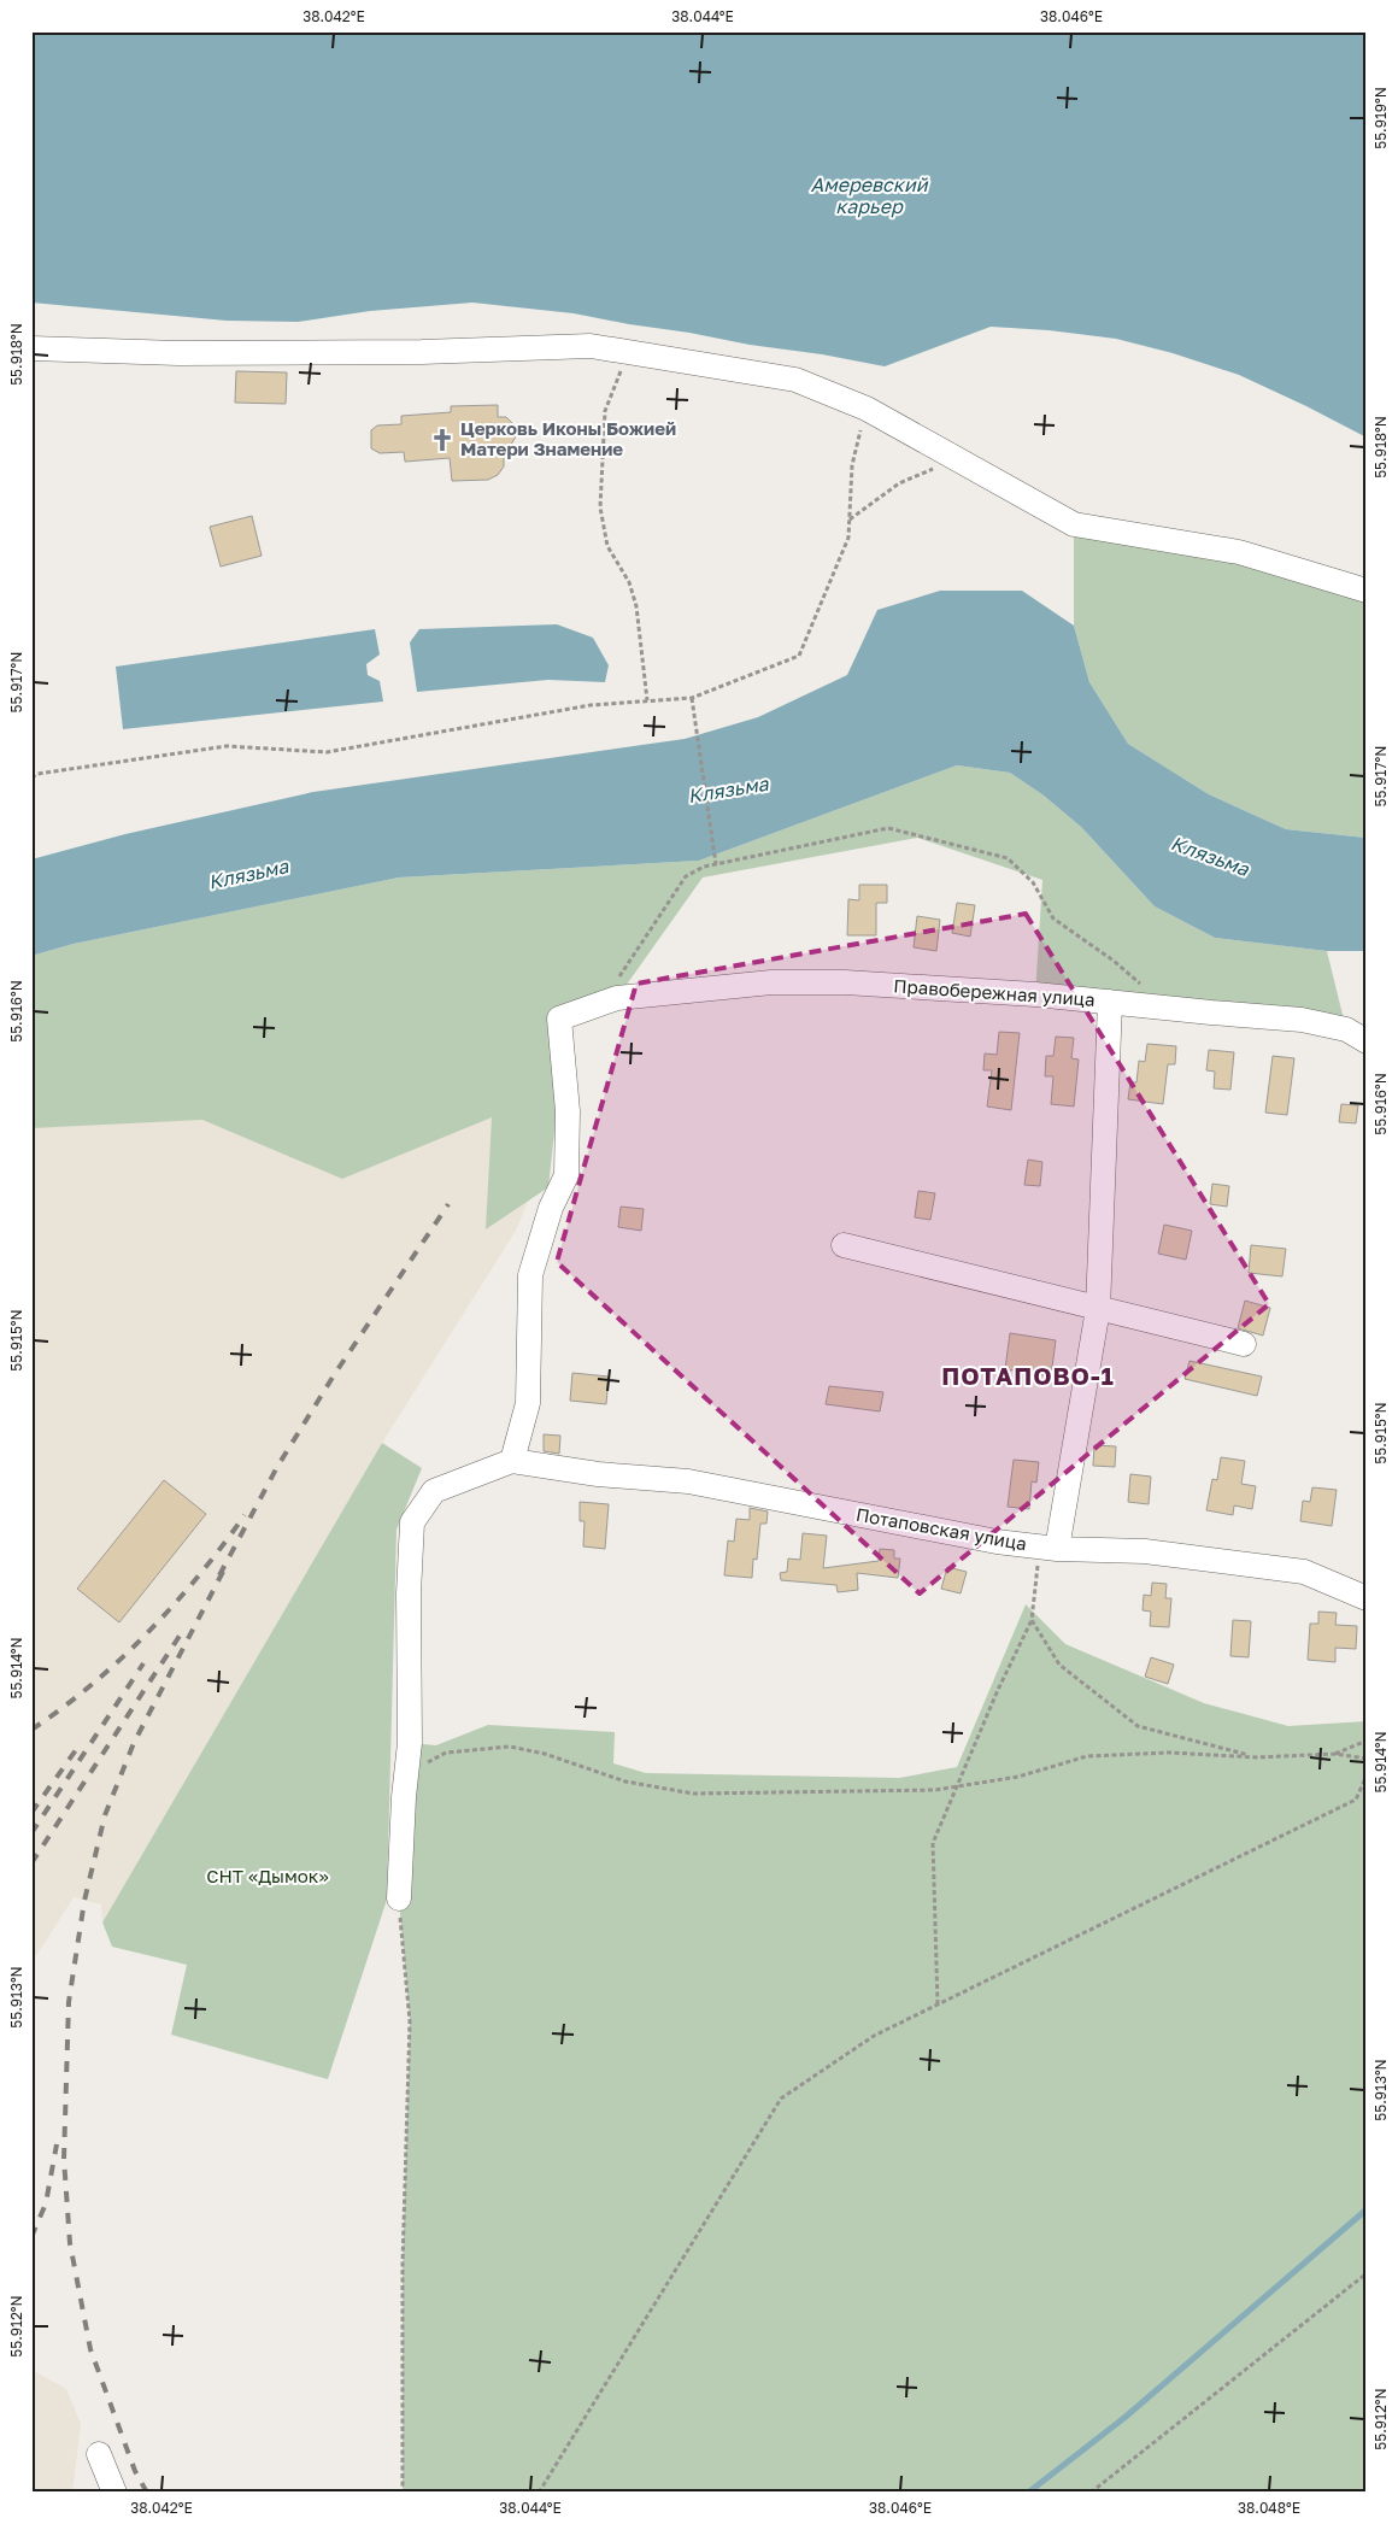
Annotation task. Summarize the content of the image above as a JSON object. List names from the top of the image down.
{
  "streets": {
    "street": ["Правобережная улица", "Потаповская улица"]
  },
  "crossings": [
    ["Правобережная улица", "Потаповская улица"]
  ],
  "districts": ["ПОТАПОВО-1"],
  "water": ["Амеревский карьер", "Клязьма"],
  "parks": ["СНТ «Дымок»"],
  "places": {
    "church": ["Церковь Иконы Божией Матери Знамение"]
  },
  "coordinates": [
    "38.042°E",
    "38.044°E",
    "38.046°E",
    "55.919°N",
    "55.918°N",
    "55.917°N",
    "55.916°N",
    "55.915°N",
    "55.914°N",
    "55.913°N",
    "55.912°N",
    "38.048°E"
  ]
}
